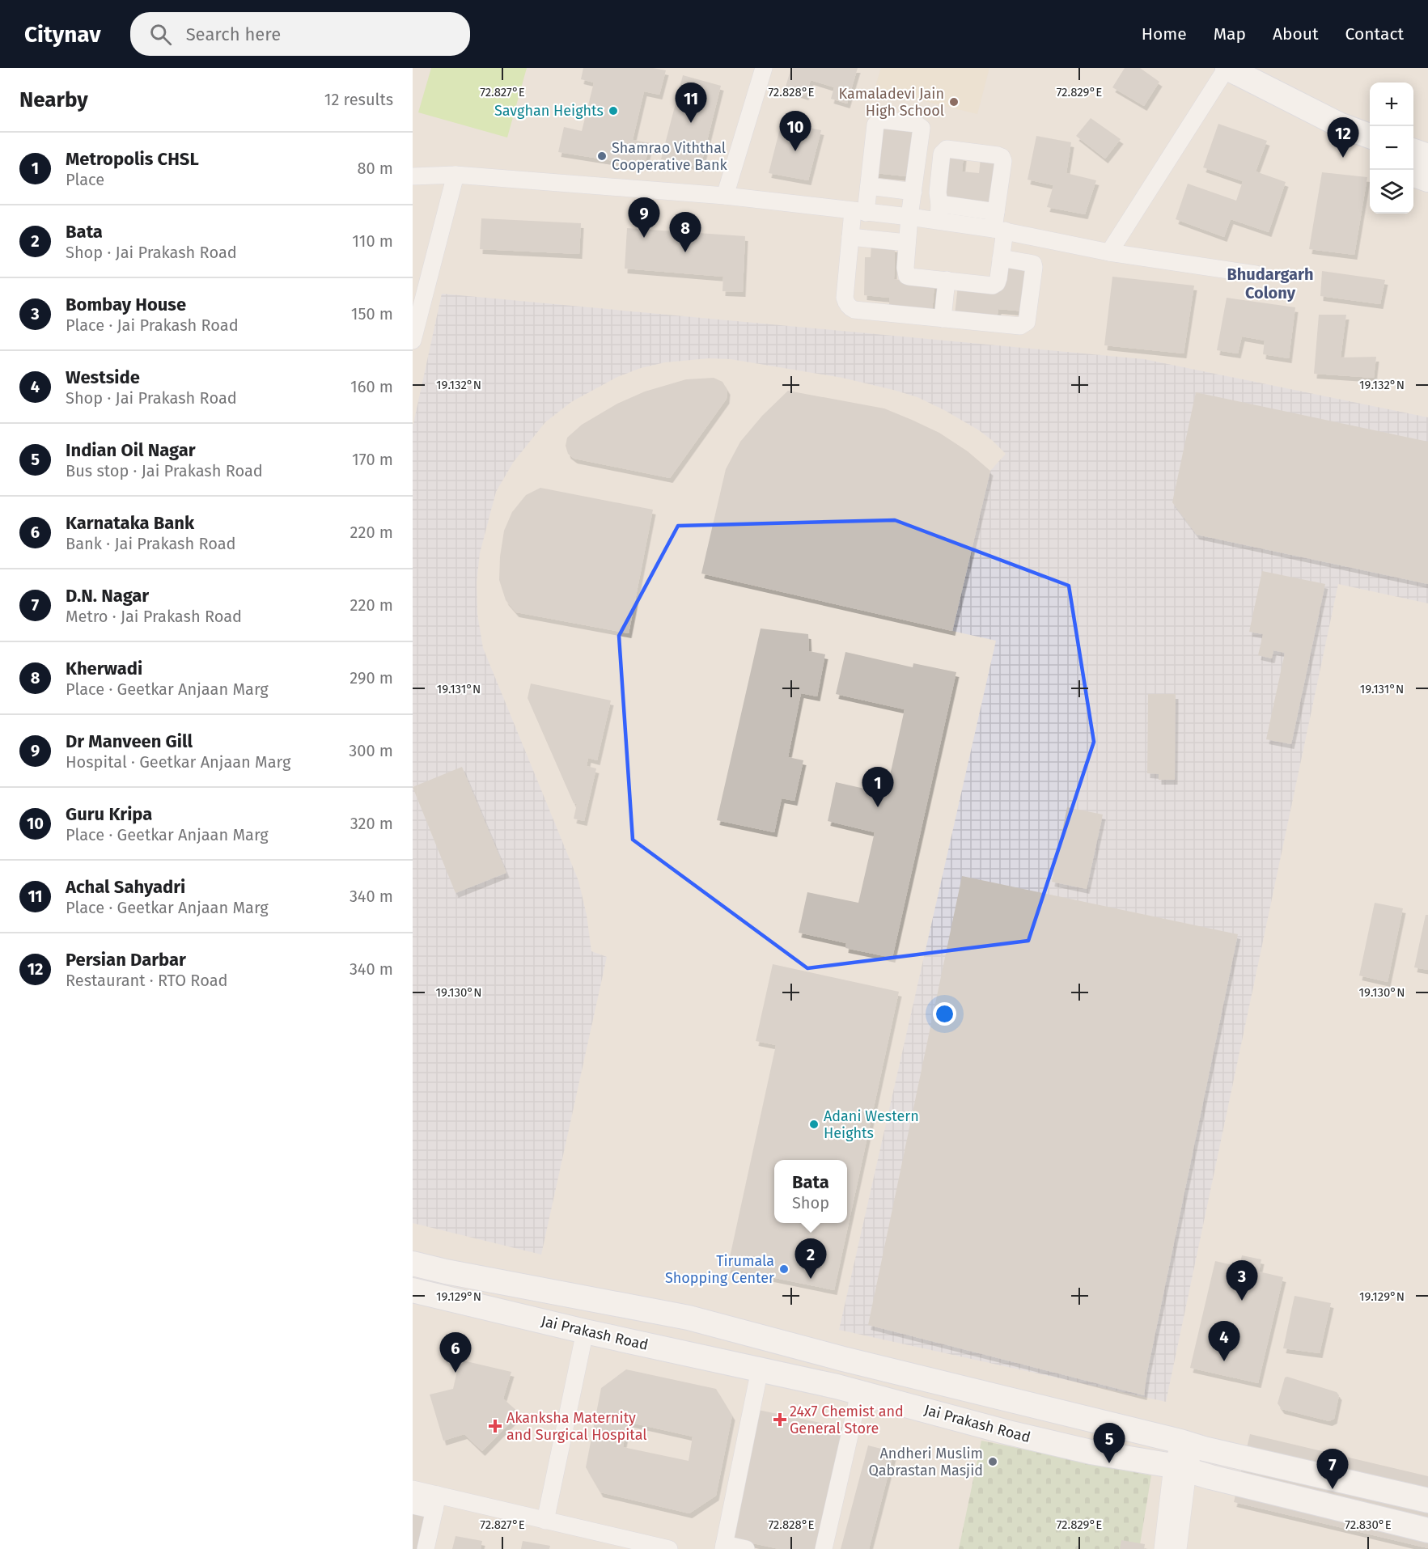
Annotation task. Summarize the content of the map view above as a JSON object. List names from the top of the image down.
{
  "streets": {
    "main road": ["Jai Prakash Road"]
  },
  "districts": ["Bhudargarh Colony"],
  "places": {
    "other": [
      "Kamaladevi Jain High School",
      "Savghan Heights",
      "Shamrao Viththal Cooperative Bank",
      "Adani Western Heights",
      "Tirumala Shopping Center",
      "Andheri Muslim Qabrastan Masjid"
    ],
    "health": ["24x7 Chemist and General Store", "Akanksha Maternity and Surgical Hospital"]
  },
  "page": {
    "header": "Citynav",
    "search": "Search here",
    "nav": [
      "Home",
      "Map",
      "About",
      "Contact"
    ],
    "heading": ["Nearby", "12 results"],
    "map_buttons": ["+", "−"],
    "pins": [
      "11",
      "10",
      "12",
      "9",
      "8",
      "1",
      "2",
      "3",
      "4",
      "6",
      "5",
      "7"
    ],
    "list": [
      {
        "mark": "1",
        "name": "Metropolis CHSL",
        "note": "Place",
        "value": "80 m"
      },
      {
        "mark": "2",
        "name": "Bata",
        "note": "Shop · Jai Prakash Road",
        "value": "110 m"
      },
      {
        "mark": "3",
        "name": "Bombay House",
        "note": "Place · Jai Prakash Road",
        "value": "150 m"
      },
      {
        "mark": "4",
        "name": "Westside",
        "note": "Shop · Jai Prakash Road",
        "value": "160 m"
      },
      {
        "mark": "5",
        "name": "Indian Oil Nagar",
        "note": "Bus stop · Jai Prakash Road",
        "value": "170 m"
      },
      {
        "mark": "6",
        "name": "Karnataka Bank",
        "note": "Bank · Jai Prakash Road",
        "value": "220 m"
      },
      {
        "mark": "7",
        "name": "D.N. Nagar",
        "note": "Metro · Jai Prakash Road",
        "value": "220 m"
      },
      {
        "mark": "8",
        "name": "Kherwadi",
        "note": "Place · Geetkar Anjaan Marg",
        "value": "290 m"
      },
      {
        "mark": "9",
        "name": "Dr Manveen Gill",
        "note": "Hospital · Geetkar Anjaan Marg",
        "value": "300 m"
      },
      {
        "mark": "10",
        "name": "Guru Kripa",
        "note": "Place · Geetkar Anjaan Marg",
        "value": "320 m"
      },
      {
        "mark": "11",
        "name": "Achal Sahyadri",
        "note": "Place · Geetkar Anjaan Marg",
        "value": "340 m"
      },
      {
        "mark": "12",
        "name": "Persian Darbar",
        "note": "Restaurant · RTO Road",
        "value": "340 m"
      }
    ],
    "popup": ["Bata", "Shop"]
  },
  "coordinates": [
    "72.827°E",
    "72.828°E",
    "72.829°E",
    "19.132°N",
    "19.131°N",
    "19.130°N",
    "19.129°N",
    "72.830°E"
  ]
}
